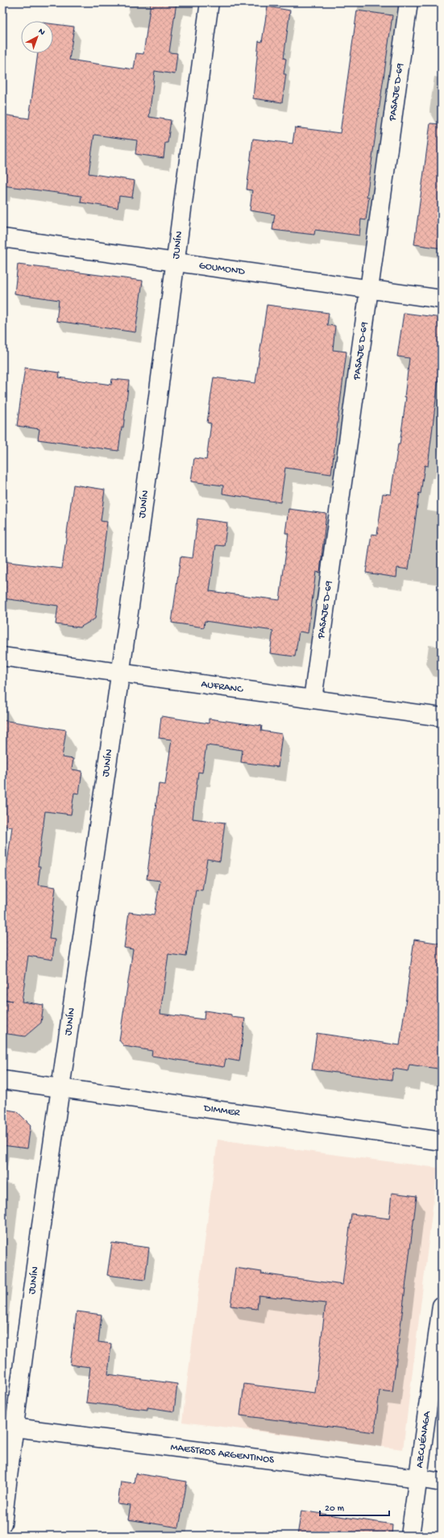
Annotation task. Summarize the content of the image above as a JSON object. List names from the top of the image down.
{
  "streets": {
    "street": [
      "PASAJE D-69",
      "JUNÍN",
      "GOUMOND",
      "AUFRANC",
      "DIMMER",
      "AZCUÉNAGA",
      "MAESTROS ARGENTINOS"
    ]
  },
  "crossings": [
    ["PASAJE D-69", "GOUMOND"],
    ["PASAJE D-69", "AUFRANC"],
    ["JUNÍN", "GOUMOND"],
    ["JUNÍN", "AUFRANC"],
    ["JUNÍN", "DIMMER"],
    ["JUNÍN", "MAESTROS ARGENTINOS"],
    ["AZCUÉNAGA", "MAESTROS ARGENTINOS"]
  ],
  "scale_bar": "20 m",
  "north": "top right"
}
